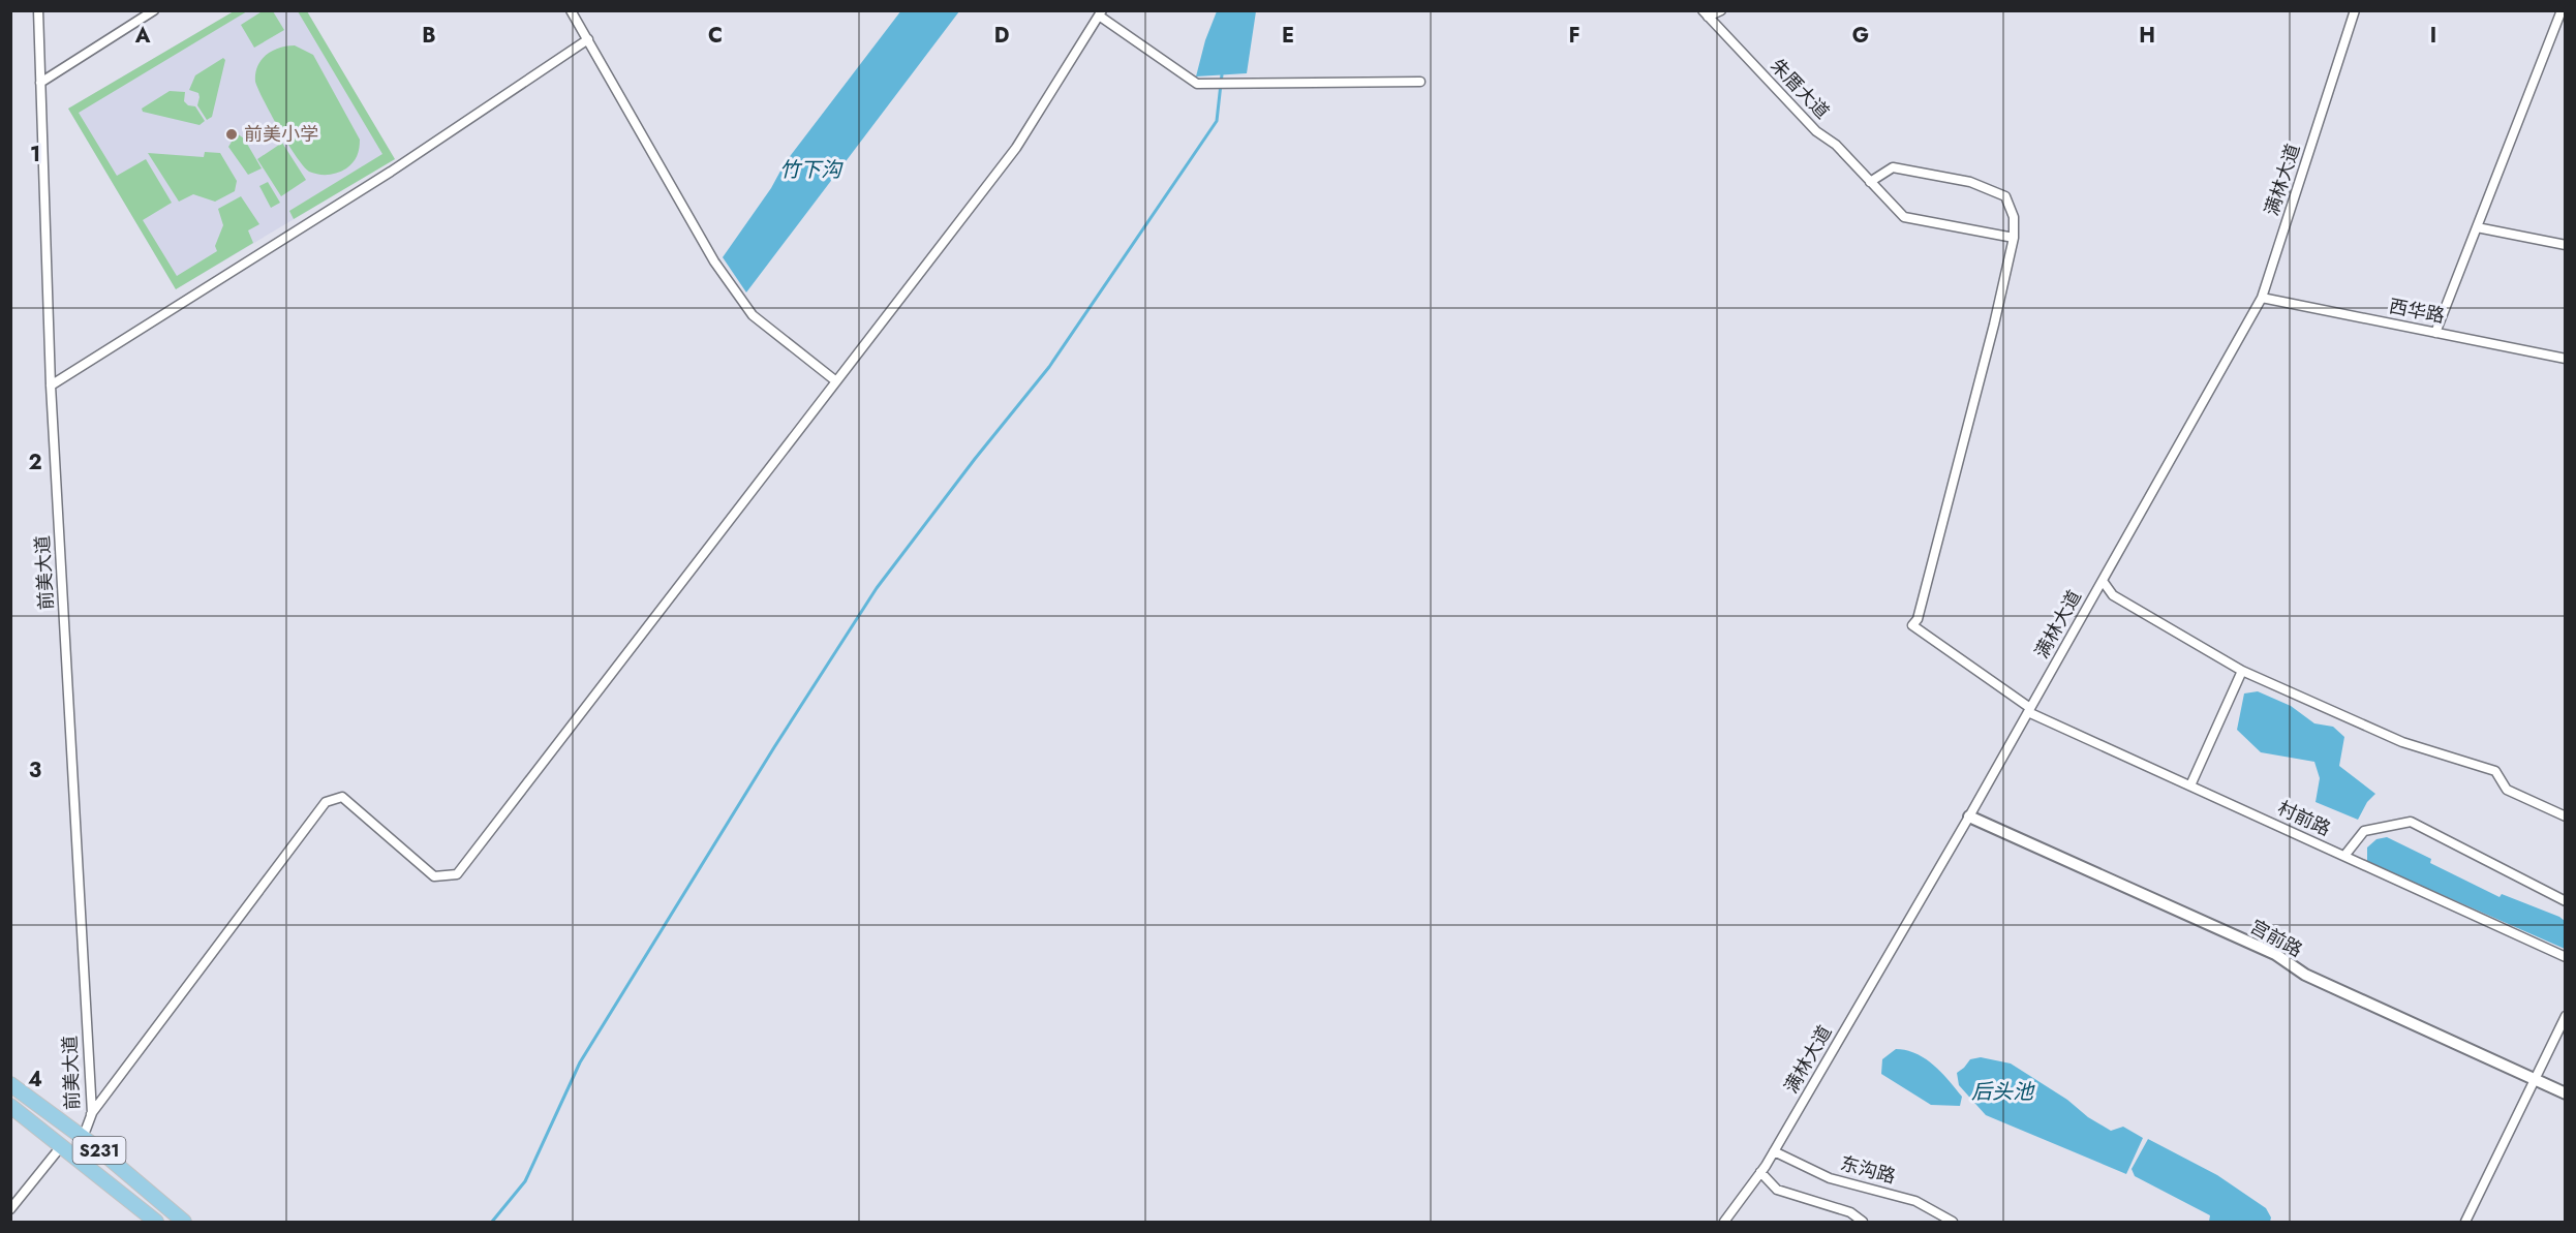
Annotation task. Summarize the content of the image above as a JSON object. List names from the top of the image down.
{
  "streets": {
    "main road": ["S231"],
    "street": [
      "朱厝大道",
      "满林大道",
      "西华路",
      "前美大道",
      "村前路",
      "宫前路",
      "东沟路"
    ]
  },
  "crossings": [
    ["朱厝大道", "村前路"],
    ["满林大道", "西华路"],
    ["满林大道", "村前路"],
    ["满林大道", "宫前路"],
    ["满林大道", "东沟路"]
  ],
  "water": ["竹下沟", "后头池"],
  "places": ["前美小学"],
  "grid": {
    "columns": [
      "A",
      "B",
      "C",
      "D",
      "E",
      "F",
      "G",
      "H",
      "I"
    ],
    "rows": [
      "1",
      "2",
      "3",
      "4"
    ]
  }
}
